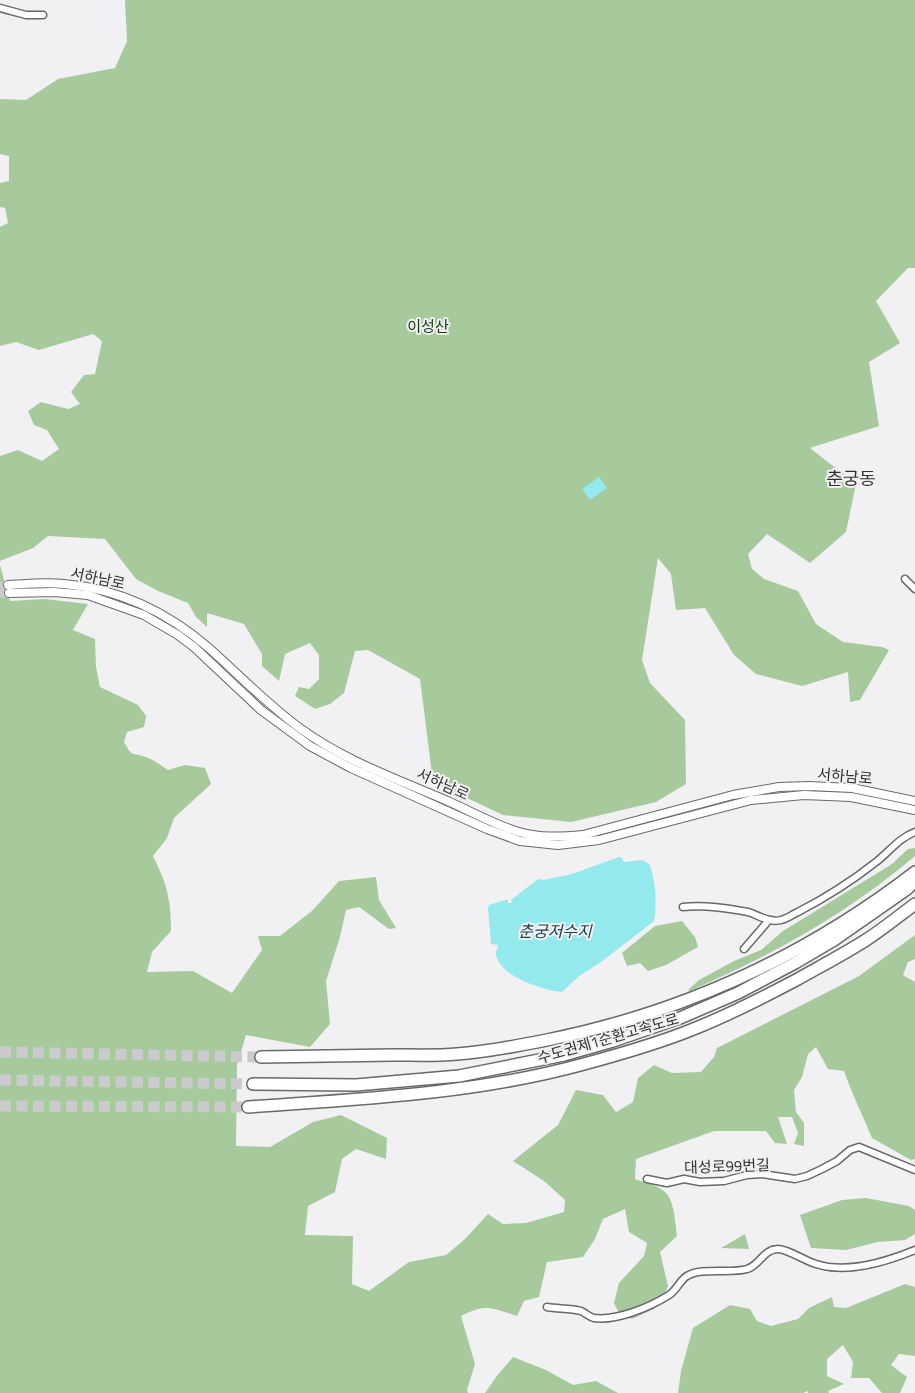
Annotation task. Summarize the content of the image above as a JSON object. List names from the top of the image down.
{
  "streets": {
    "highway": ["수도권제1순환고속도로"],
    "street": ["서하남로", "대성로99번길"]
  },
  "districts": ["춘궁동"],
  "water": ["춘궁저수지"],
  "parks": ["이성산"]
}
